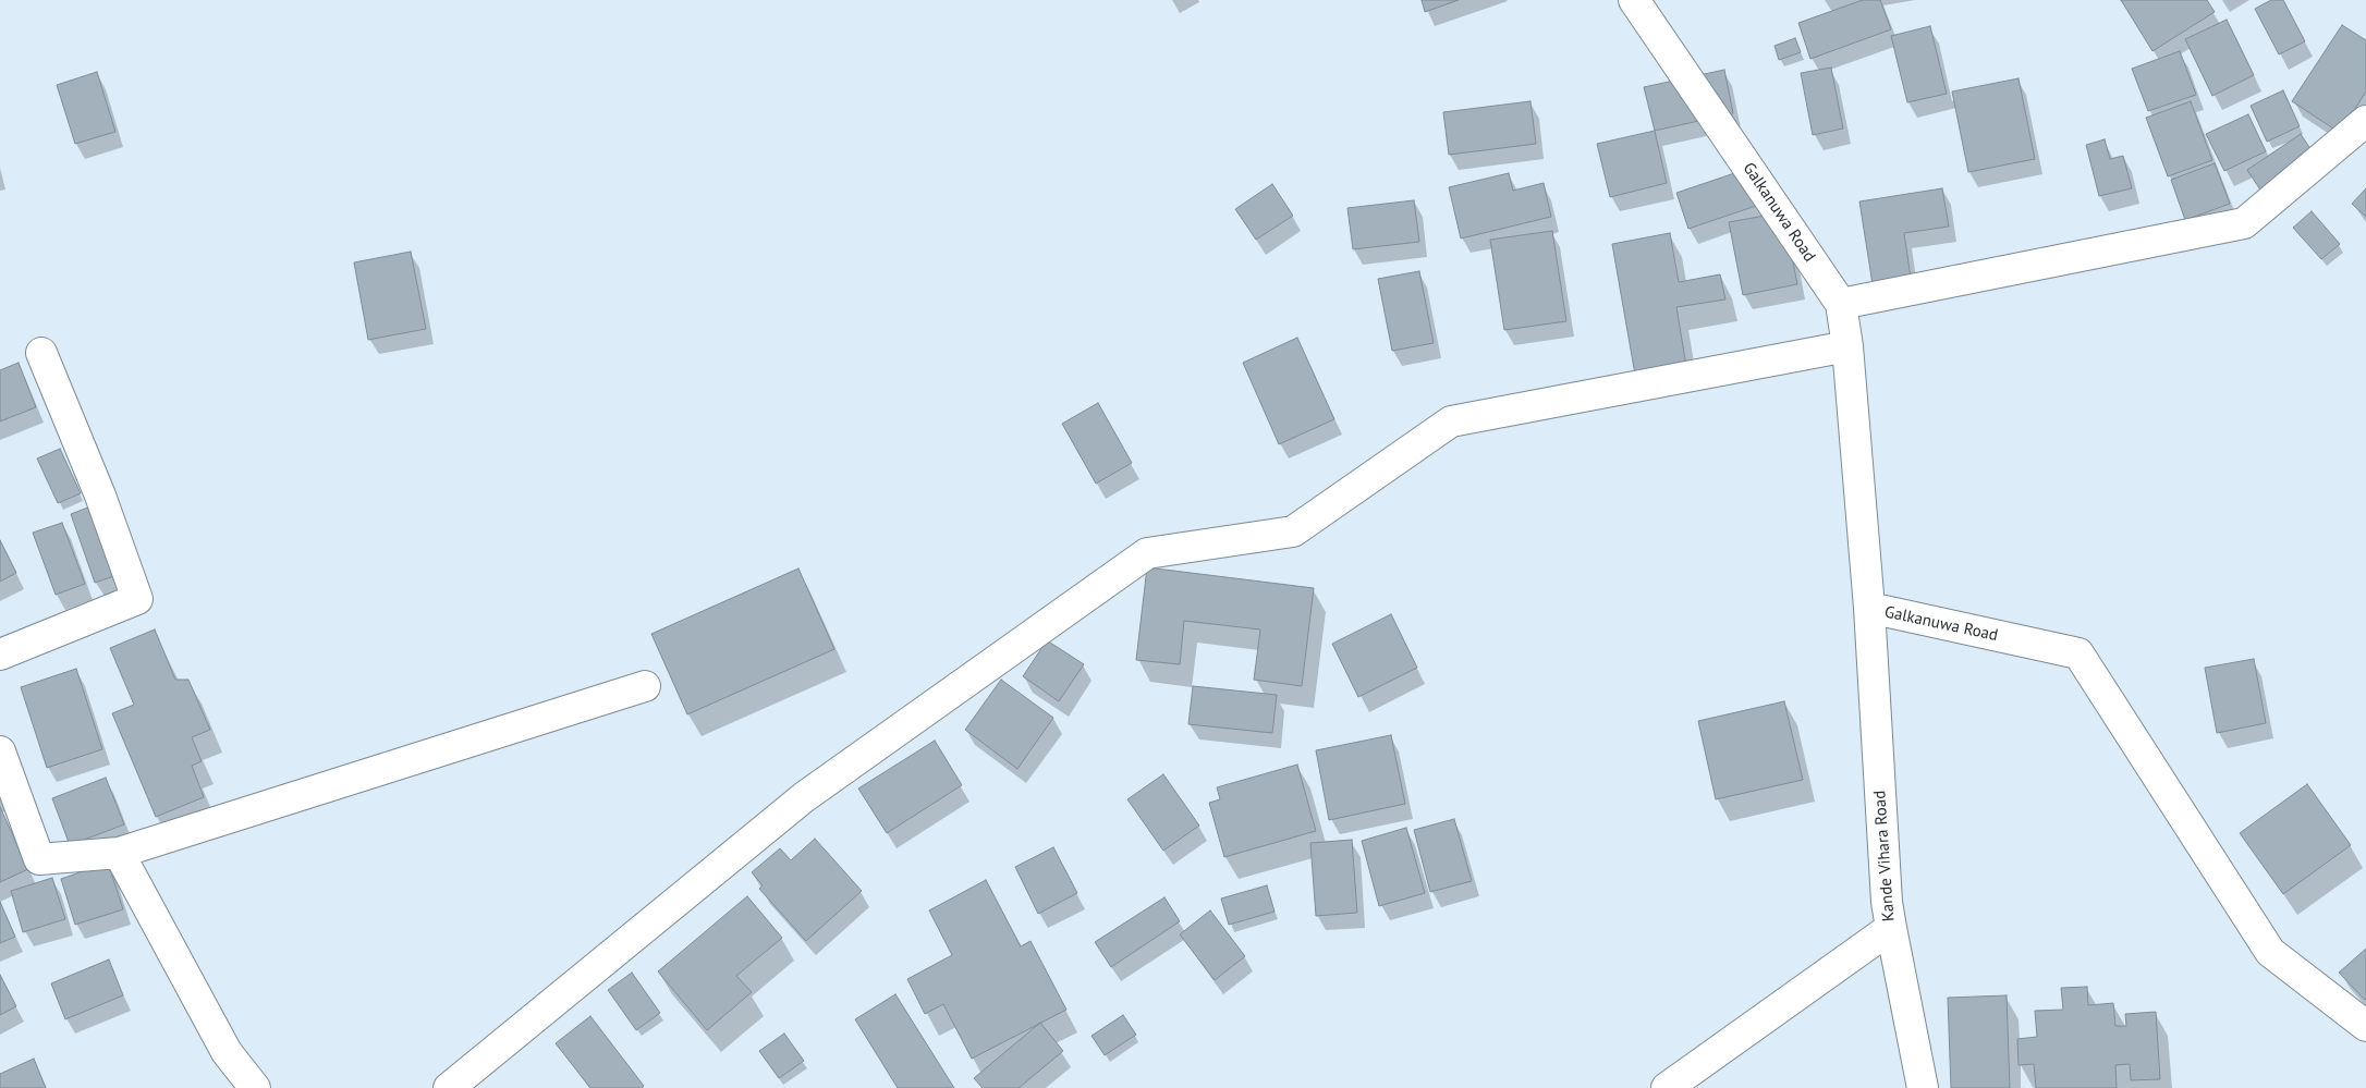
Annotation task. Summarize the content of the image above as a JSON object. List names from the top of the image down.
{
  "streets": {
    "street": ["Galkanuwa Road", "Kande Vihara Road"]
  },
  "crossings": [
    ["Galkanuwa Road", "Kande Vihara Road"]
  ]
}
